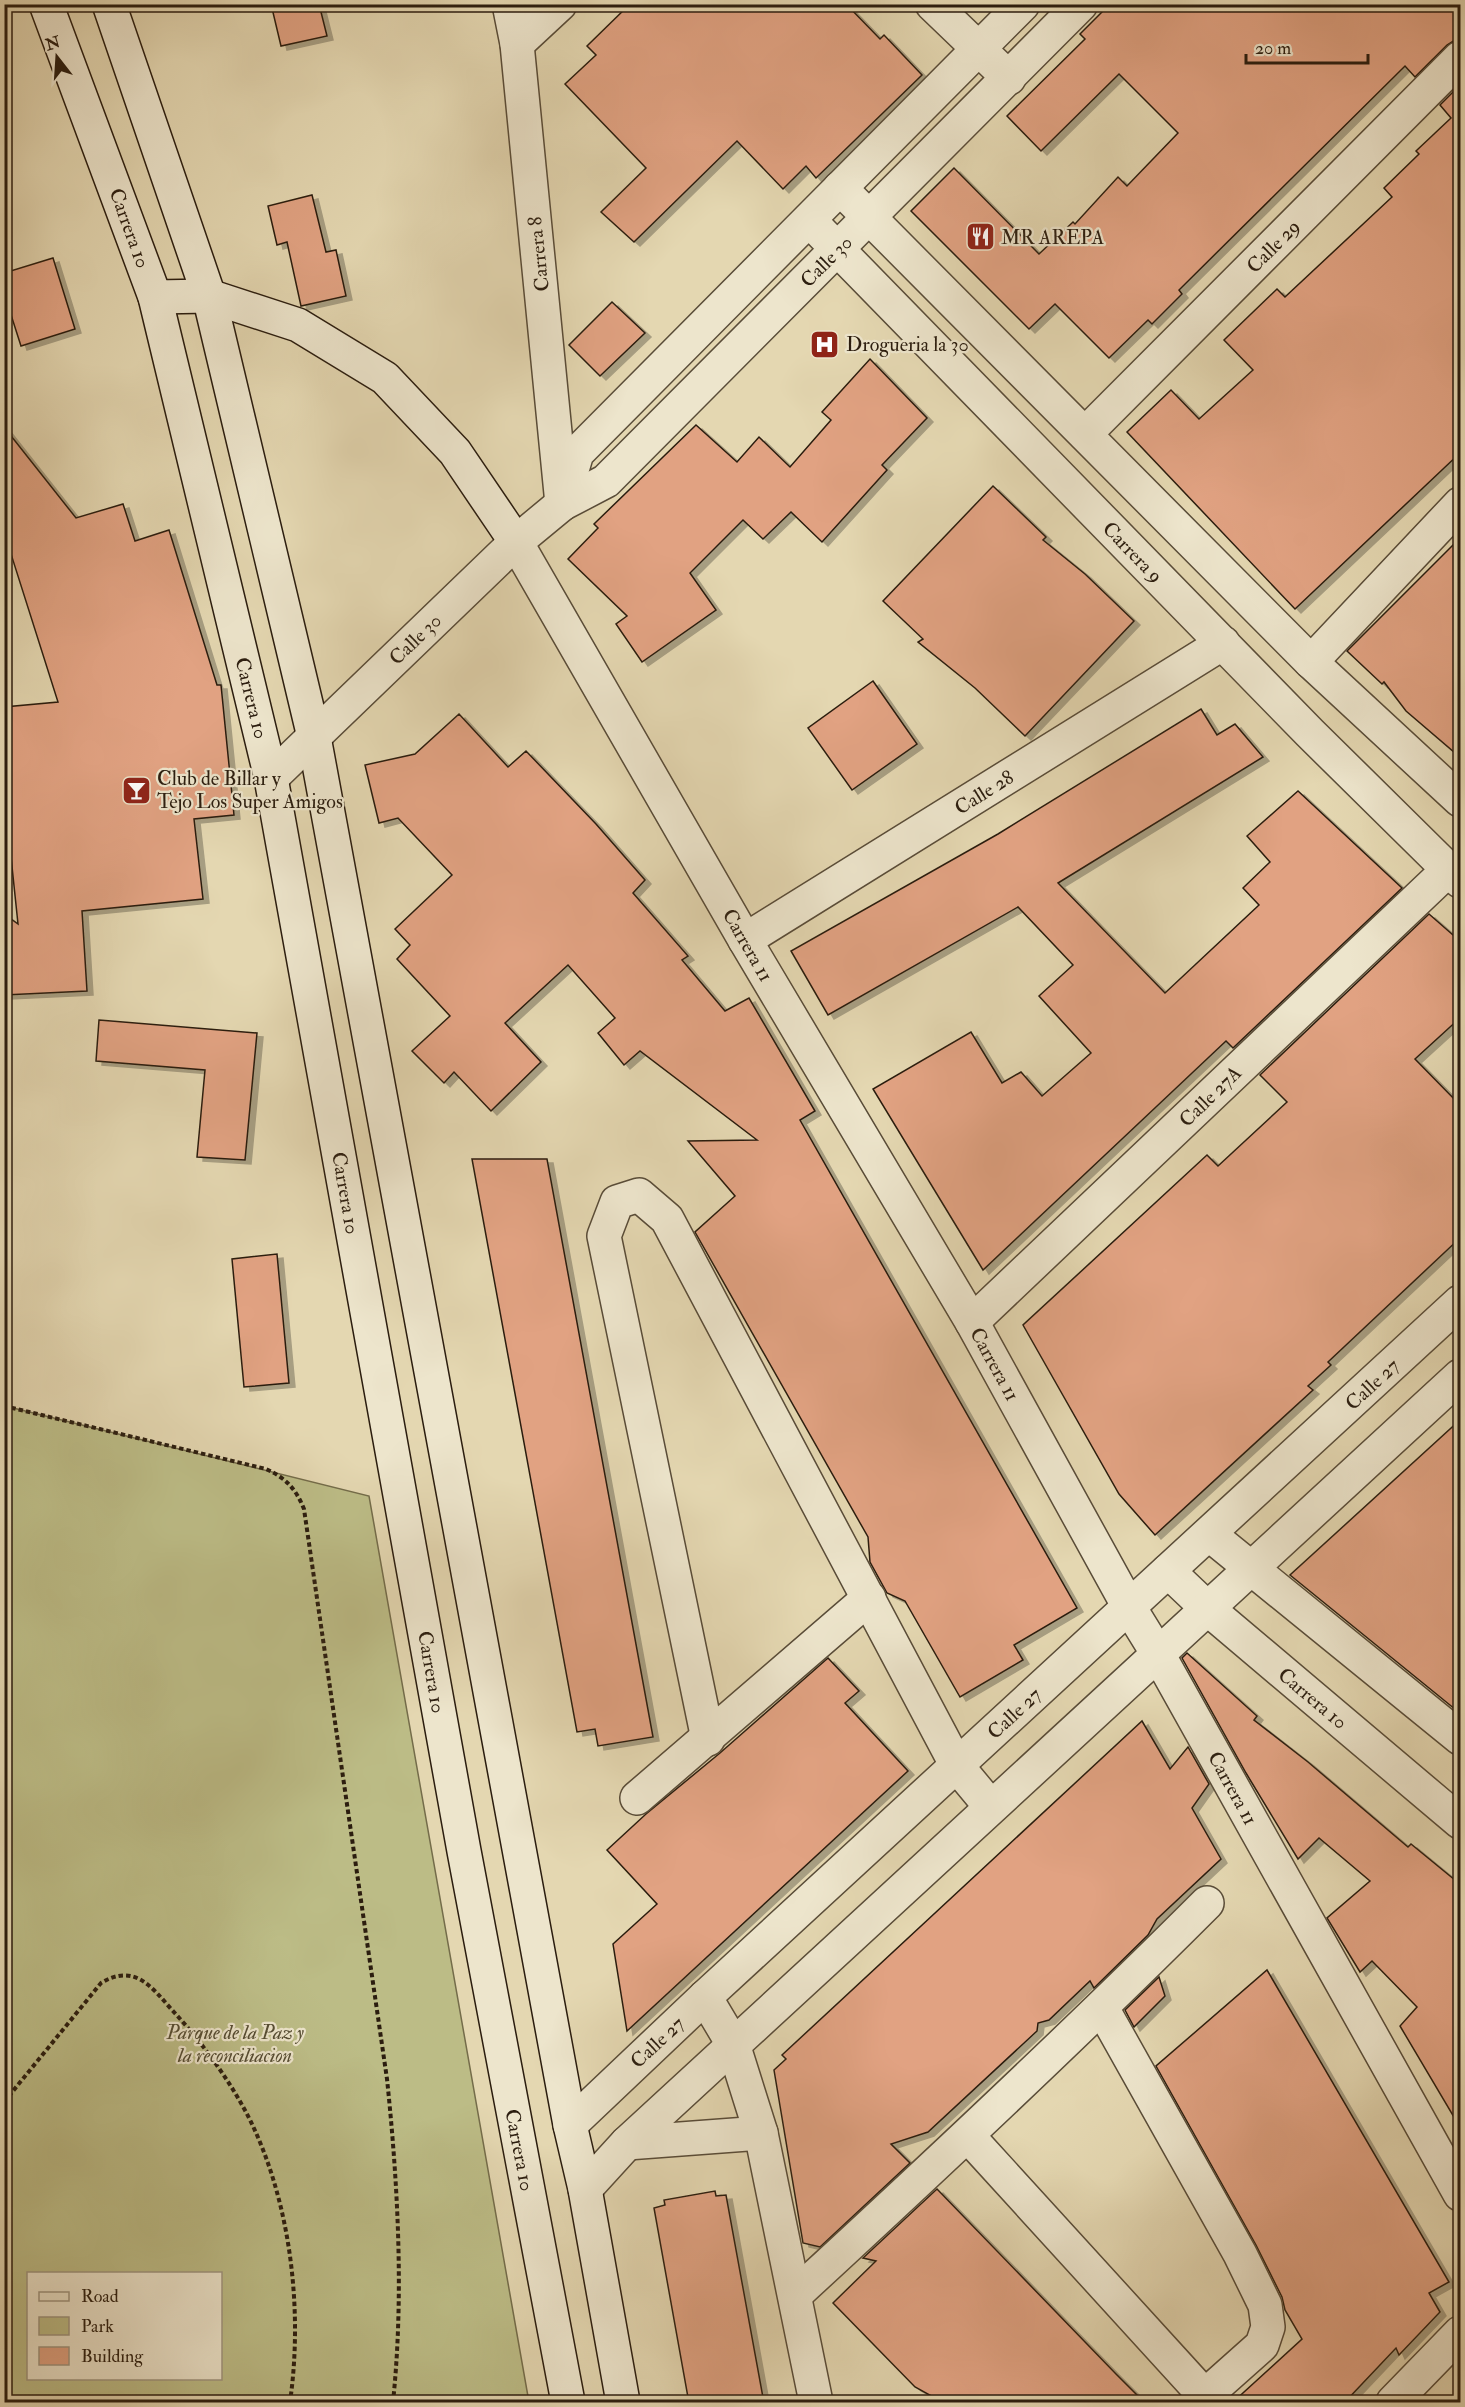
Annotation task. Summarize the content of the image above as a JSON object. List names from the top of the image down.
{
  "streets": {
    "street": [
      "Carrera 10",
      "Calle 29",
      "Carrera 8",
      "Calle 30",
      "Carrera 9",
      "Calle 28",
      "Carrera 11",
      "Calle 27A",
      "Calle 27"
    ]
  },
  "crossings": [
    ["Carrera 10", "Calle 30"],
    ["Carrera 10", "Carrera 11"],
    ["Carrera 10", "Calle 27"],
    ["Carrera 8", "Calle 30"],
    ["Calle 30", "Carrera 9"],
    ["Calle 30", "Carrera 11"],
    ["Carrera 9", "Calle 28"],
    ["Carrera 9", "Calle 27A"],
    ["Calle 28", "Carrera 11"],
    ["Carrera 11", "Calle 27A"],
    ["Carrera 11", "Calle 27"]
  ],
  "parks": ["Parque de la Paz y la reconciliacion"],
  "places": {
    "restaurant": ["MR AREPA"],
    "hospital": ["Drogueria la 30"],
    "bar": ["Club de Billar y Tejo Los Super Amigos"]
  },
  "legend": ["Road", "Park", "Building"],
  "scale_bar": "20 m",
  "north": "top"
}
